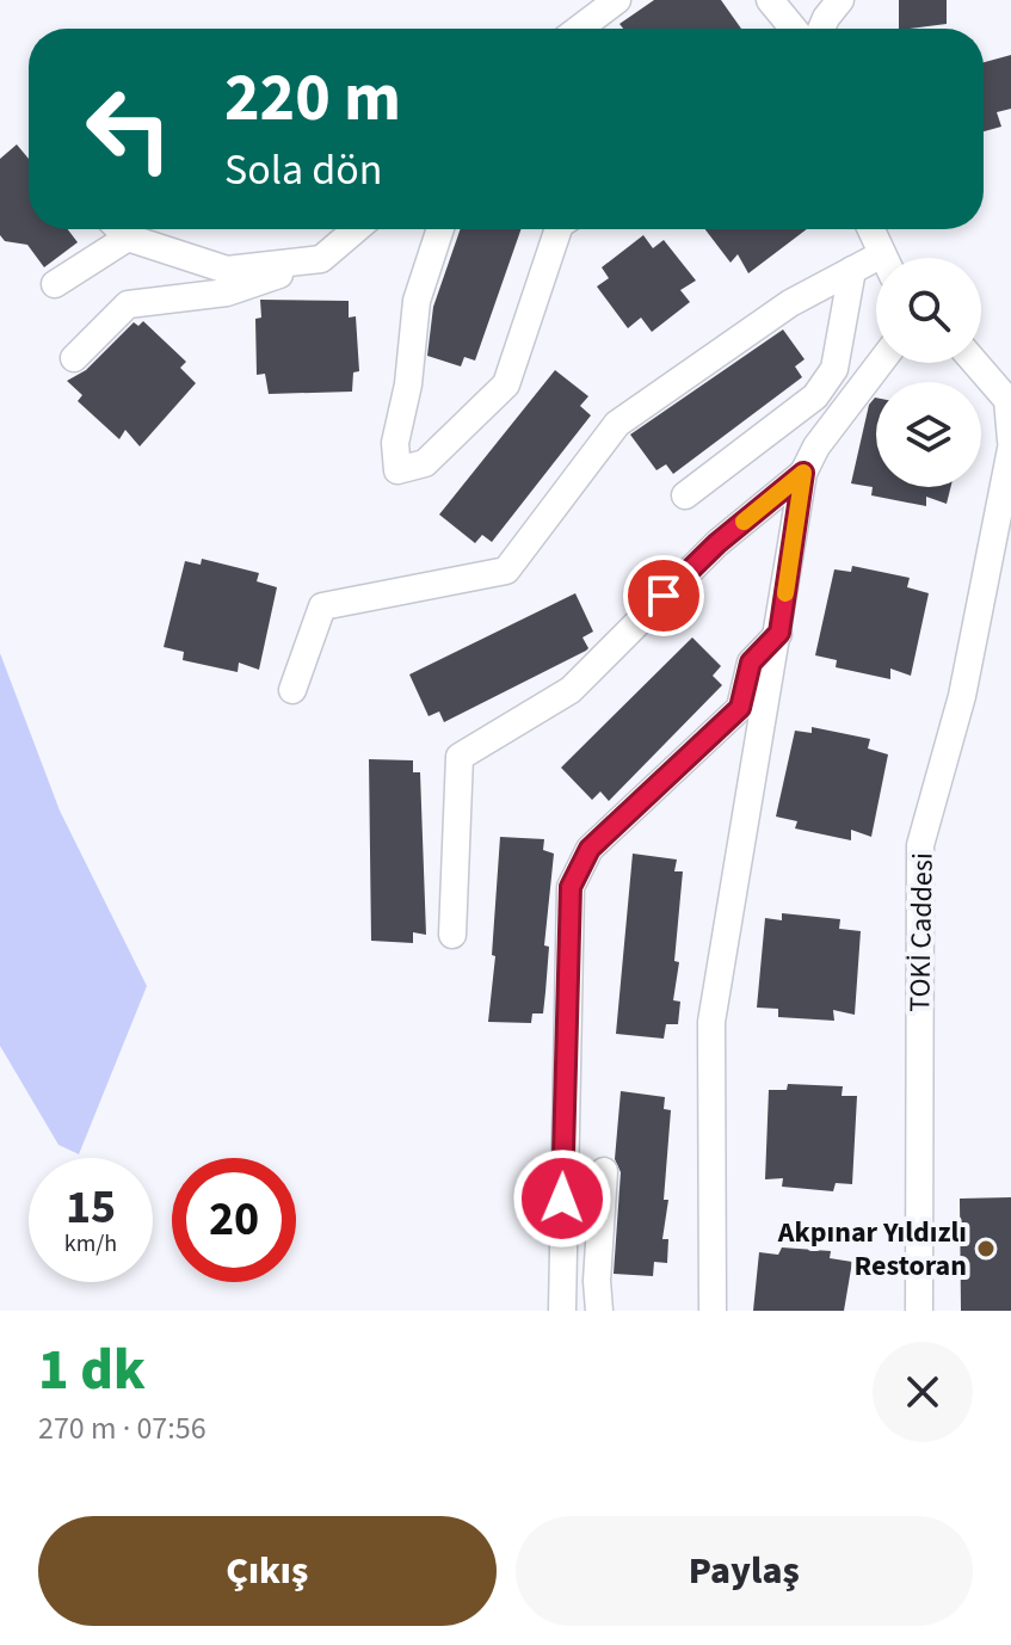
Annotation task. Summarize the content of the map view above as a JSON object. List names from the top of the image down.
{
  "streets": {
    "street": ["TOKİ Caddesi"]
  },
  "places": ["Akpınar Yıldızlı Restoran"],
  "page": {
    "turn": ["220 m", "Sola dön"],
    "speed": "15 km/h",
    "limit": "20",
    "heading": ["1 dk", "270 m · 07:56"],
    "buttons": ["Çıkış", "Paylaş"]
  }
}
